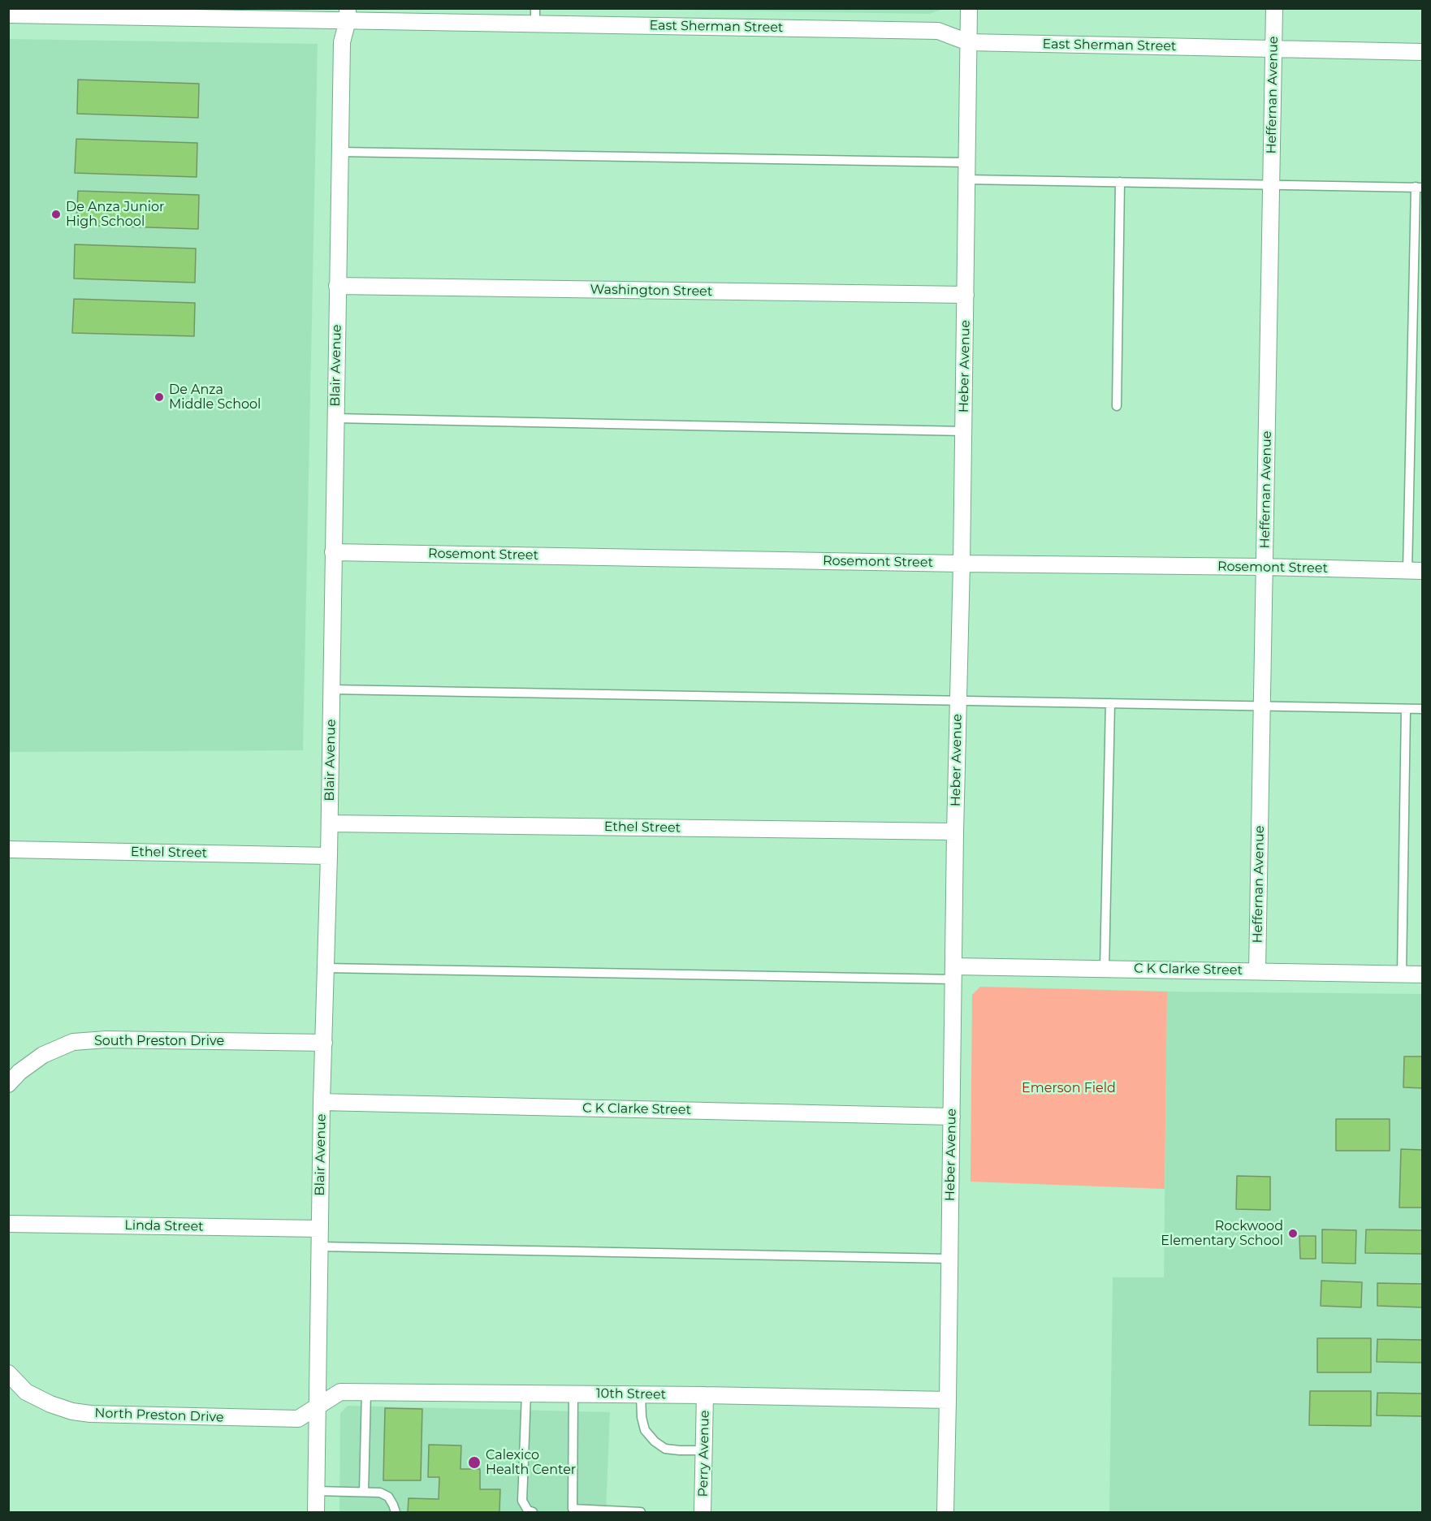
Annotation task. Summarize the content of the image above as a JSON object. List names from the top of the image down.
{
  "streets": {
    "street": [
      "East Sherman Street",
      "Heffernan Avenue",
      "Washington Street",
      "Blair Avenue",
      "Heber Avenue",
      "Rosemont Street",
      "Ethel Street",
      "C K Clarke Street",
      "South Preston Drive",
      "Linda Street",
      "10th Street",
      "North Preston Drive",
      "Perry Avenue"
    ]
  },
  "crossings": [
    ["East Sherman Street", "Heffernan Avenue"],
    ["East Sherman Street", "Blair Avenue"],
    ["East Sherman Street", "Heber Avenue"],
    ["Heffernan Avenue", "Rosemont Street"],
    ["Heffernan Avenue", "C K Clarke Street"],
    ["Washington Street", "Blair Avenue"],
    ["Washington Street", "Heber Avenue"],
    ["Blair Avenue", "Rosemont Street"],
    ["Blair Avenue", "Ethel Street"],
    ["Blair Avenue", "C K Clarke Street"],
    ["Blair Avenue", "South Preston Drive"],
    ["Blair Avenue", "Linda Street"],
    ["Blair Avenue", "10th Street"],
    ["Blair Avenue", "North Preston Drive"],
    ["Heber Avenue", "Rosemont Street"],
    ["Heber Avenue", "Ethel Street"],
    ["Heber Avenue", "C K Clarke Street"],
    ["Heber Avenue", "10th Street"],
    ["10th Street", "North Preston Drive"],
    ["10th Street", "Perry Avenue"]
  ],
  "parks": ["Emerson Field"],
  "places": [
    "De Anza Junior High School",
    "De Anza Middle School",
    "Rockwood Elementary School",
    "Calexico Health Center"
  ]
}
